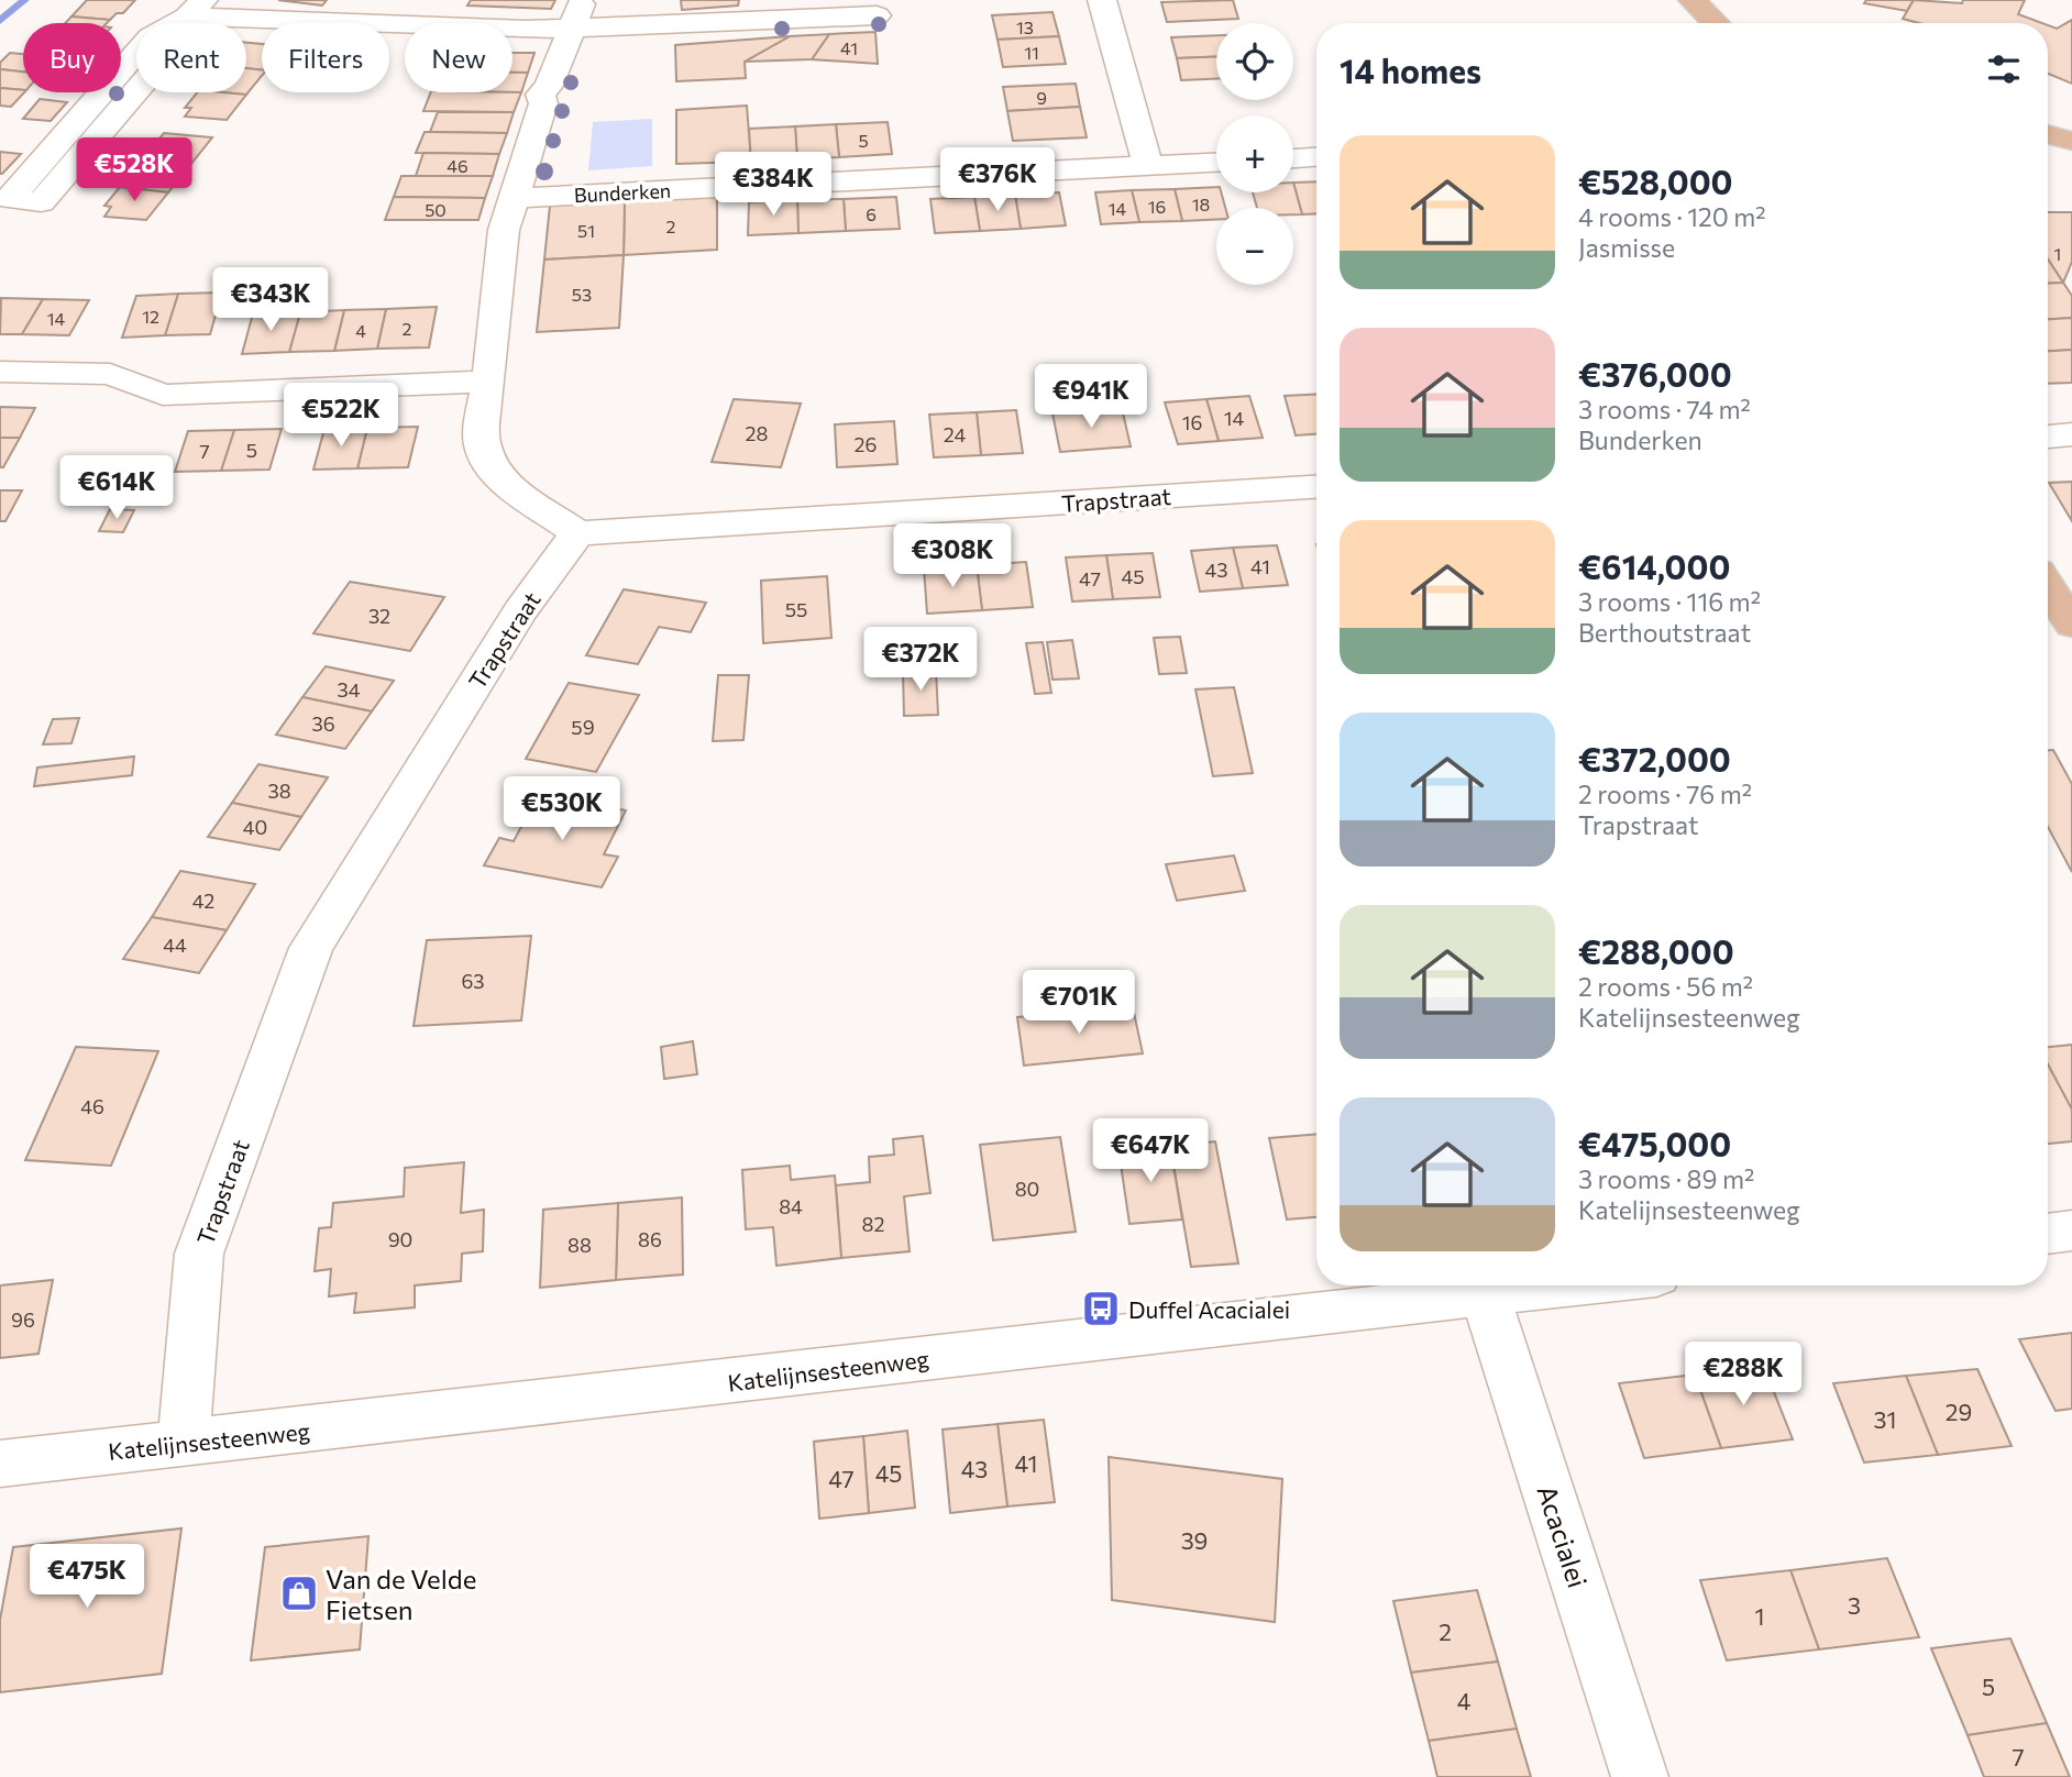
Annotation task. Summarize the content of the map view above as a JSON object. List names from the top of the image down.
{
  "streets": {
    "street": [
      "Bunderken",
      "Trapstraat",
      "Katelijnsesteenweg",
      "Acacialei"
    ]
  },
  "crossings": [
    ["Trapstraat", "Katelijnsesteenweg"],
    ["Katelijnsesteenweg", "Acacialei"]
  ],
  "places": {
    "bus stop": ["Duffel Acacialei"],
    "shop": ["Van de Velde Fietsen"]
  },
  "house_numbers": [
    "13",
    "41",
    "11",
    "9",
    "5",
    "46",
    "18",
    "16",
    "14",
    "50",
    "6",
    "2",
    "51",
    "1",
    "53",
    "12",
    "14",
    "2",
    "4",
    "14",
    "16",
    "28",
    "24",
    "26",
    "5",
    "7",
    "41",
    "43",
    "45",
    "47",
    "55",
    "32",
    "34",
    "36",
    "59",
    "38",
    "40",
    "42",
    "44",
    "63",
    "46",
    "80",
    "84",
    "82",
    "90",
    "86",
    "88",
    "96",
    "29",
    "31",
    "41",
    "43",
    "45",
    "47",
    "39",
    "3",
    "1",
    "2",
    "5",
    "4",
    "7"
  ],
  "page": {
    "map_buttons": ["+", "−"],
    "chip": [
      "Buy",
      "Rent",
      "Filters",
      "New"
    ],
    "heading": "14 homes",
    "list": [
      {
        "name": "€528,000",
        "note": "4 rooms · 120 m² · Jasmisse"
      },
      {
        "name": "€376,000",
        "note": "3 rooms · 74 m² · Bunderken"
      },
      {
        "name": "€614,000",
        "note": "3 rooms · 116 m² · Berthoutstraat"
      },
      {
        "name": "€372,000",
        "note": "2 rooms · 76 m² · Trapstraat"
      },
      {
        "name": "€288,000",
        "note": "2 rooms · 56 m² · Katelijnsesteenweg"
      },
      {
        "name": "€475,000",
        "note": "3 rooms · 89 m² · Katelijnsesteenweg"
      }
    ],
    "price": [
      "€528K",
      "€376K",
      "€384K",
      "€343K",
      "€941K",
      "€522K",
      "€614K",
      "€308K",
      "€372K",
      "€530K",
      "€701K",
      "€647K",
      "€288K",
      "€475K"
    ]
  }
}
